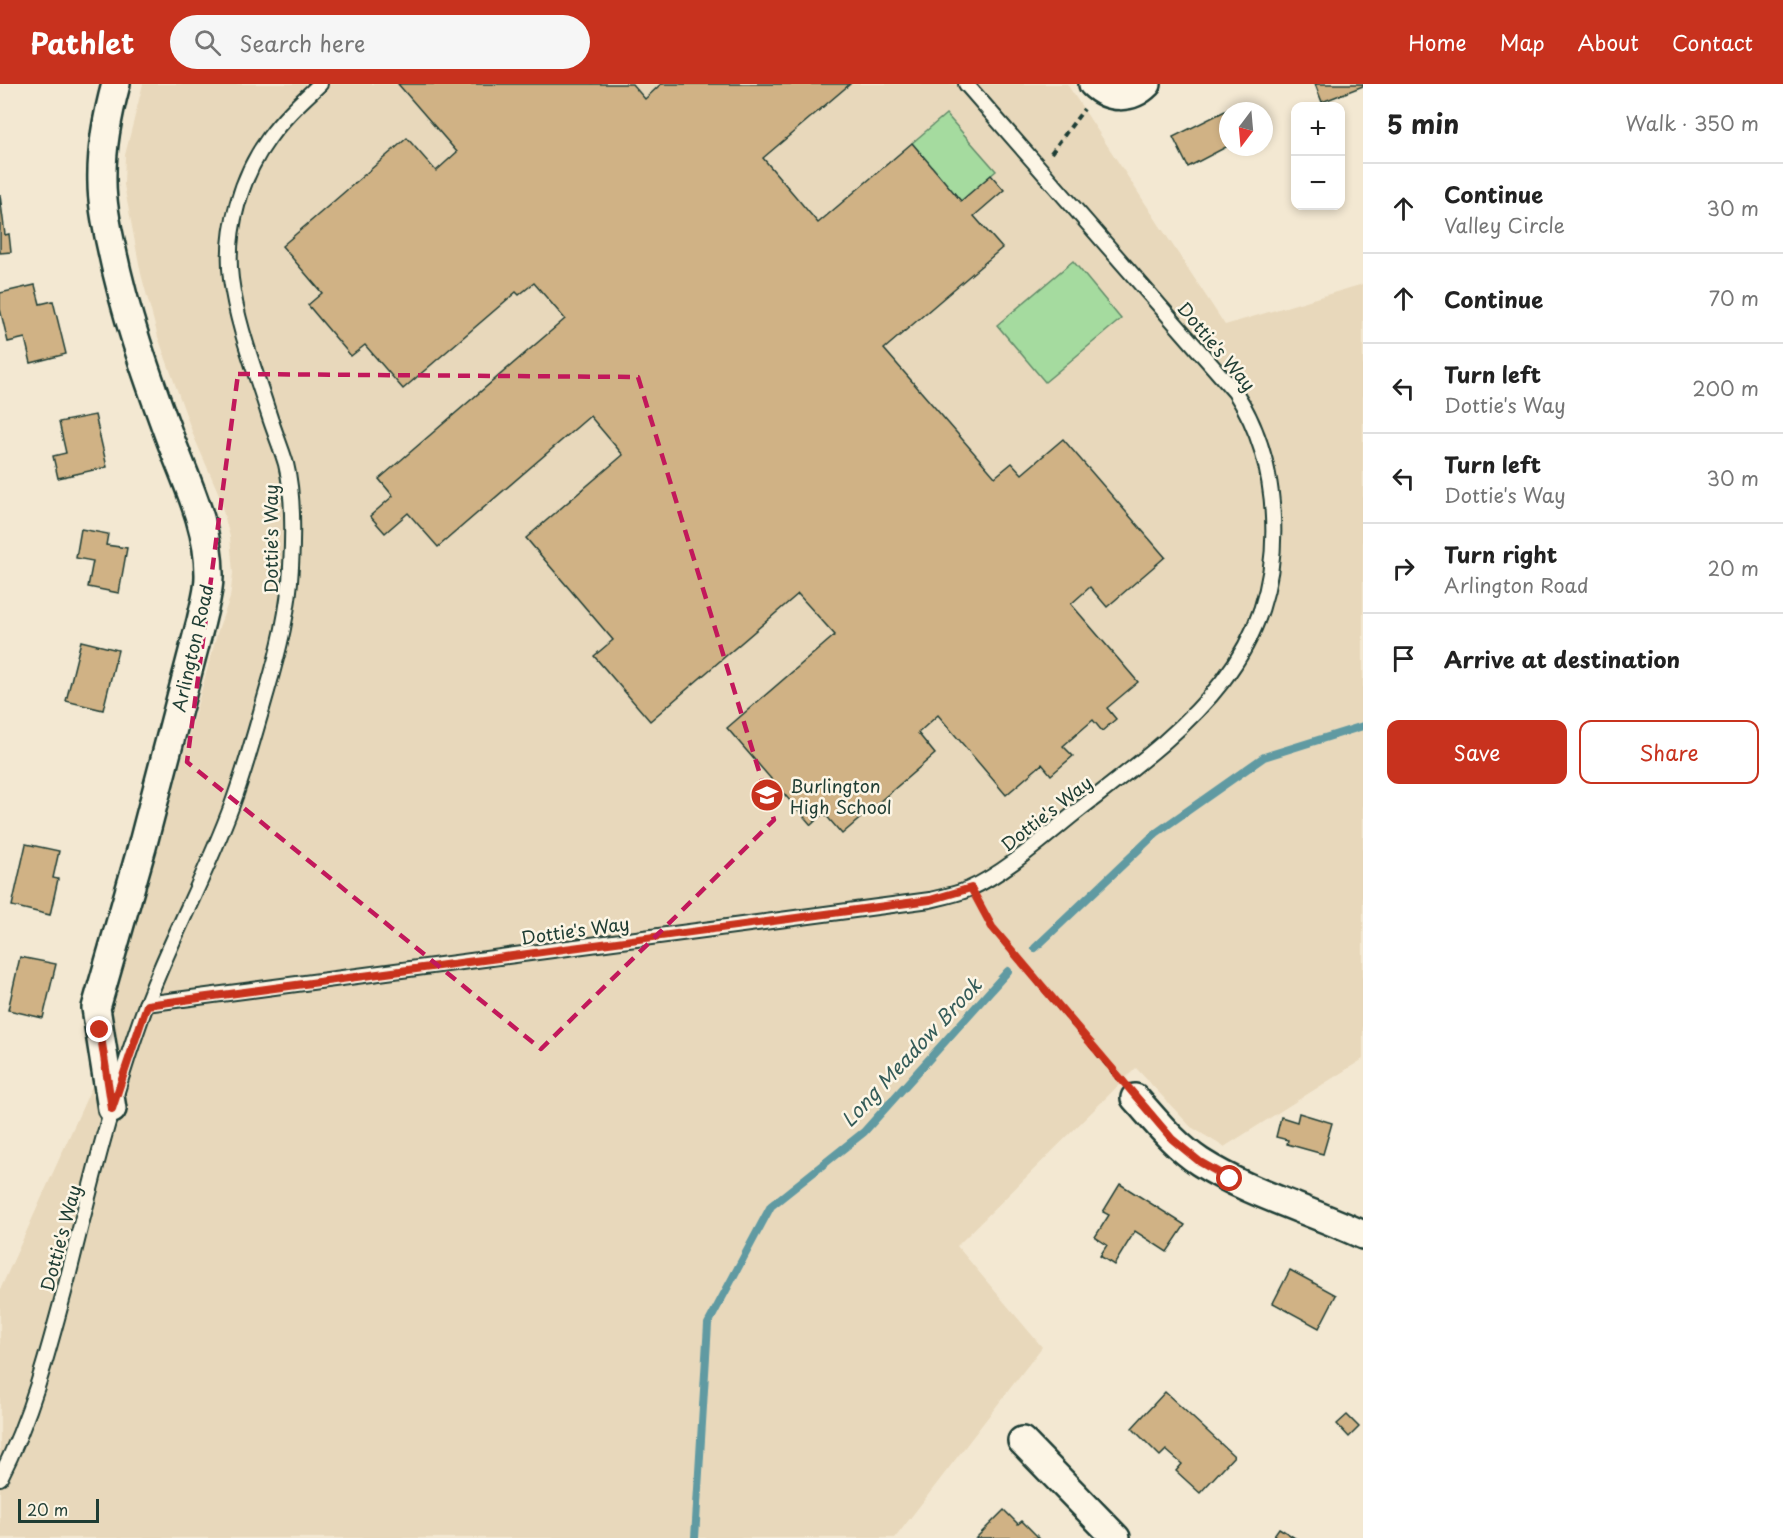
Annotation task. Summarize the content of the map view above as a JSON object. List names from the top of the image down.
{
  "streets": {
    "street": ["Arlington Road"],
    "lane": ["Dottie's Way"]
  },
  "crossings": [
    ["Dottie's Way", "Arlington Road"]
  ],
  "water": ["Long Meadow Brook"],
  "places": {
    "school or university": ["Burlington High School"]
  },
  "scale_bar": "20 m",
  "north": "bottom",
  "page": {
    "header": "Pathlet",
    "search": "Search here",
    "nav": [
      "Home",
      "Map",
      "About",
      "Contact"
    ],
    "heading": ["5 min", "Walk · 350 m"],
    "map_buttons": ["+", "−"],
    "list": [
      ["Continue", "Valley Circle", "30 m"],
      ["Continue", "70 m"],
      ["Turn left", "Dottie's Way", "200 m"],
      ["Turn left", "Dottie's Way", "30 m"],
      ["Turn right", "Arlington Road", "20 m"],
      "Arrive at destination"
    ],
    "buttons": ["Save", "Share"],
    "scale": "20 m"
  }
}
